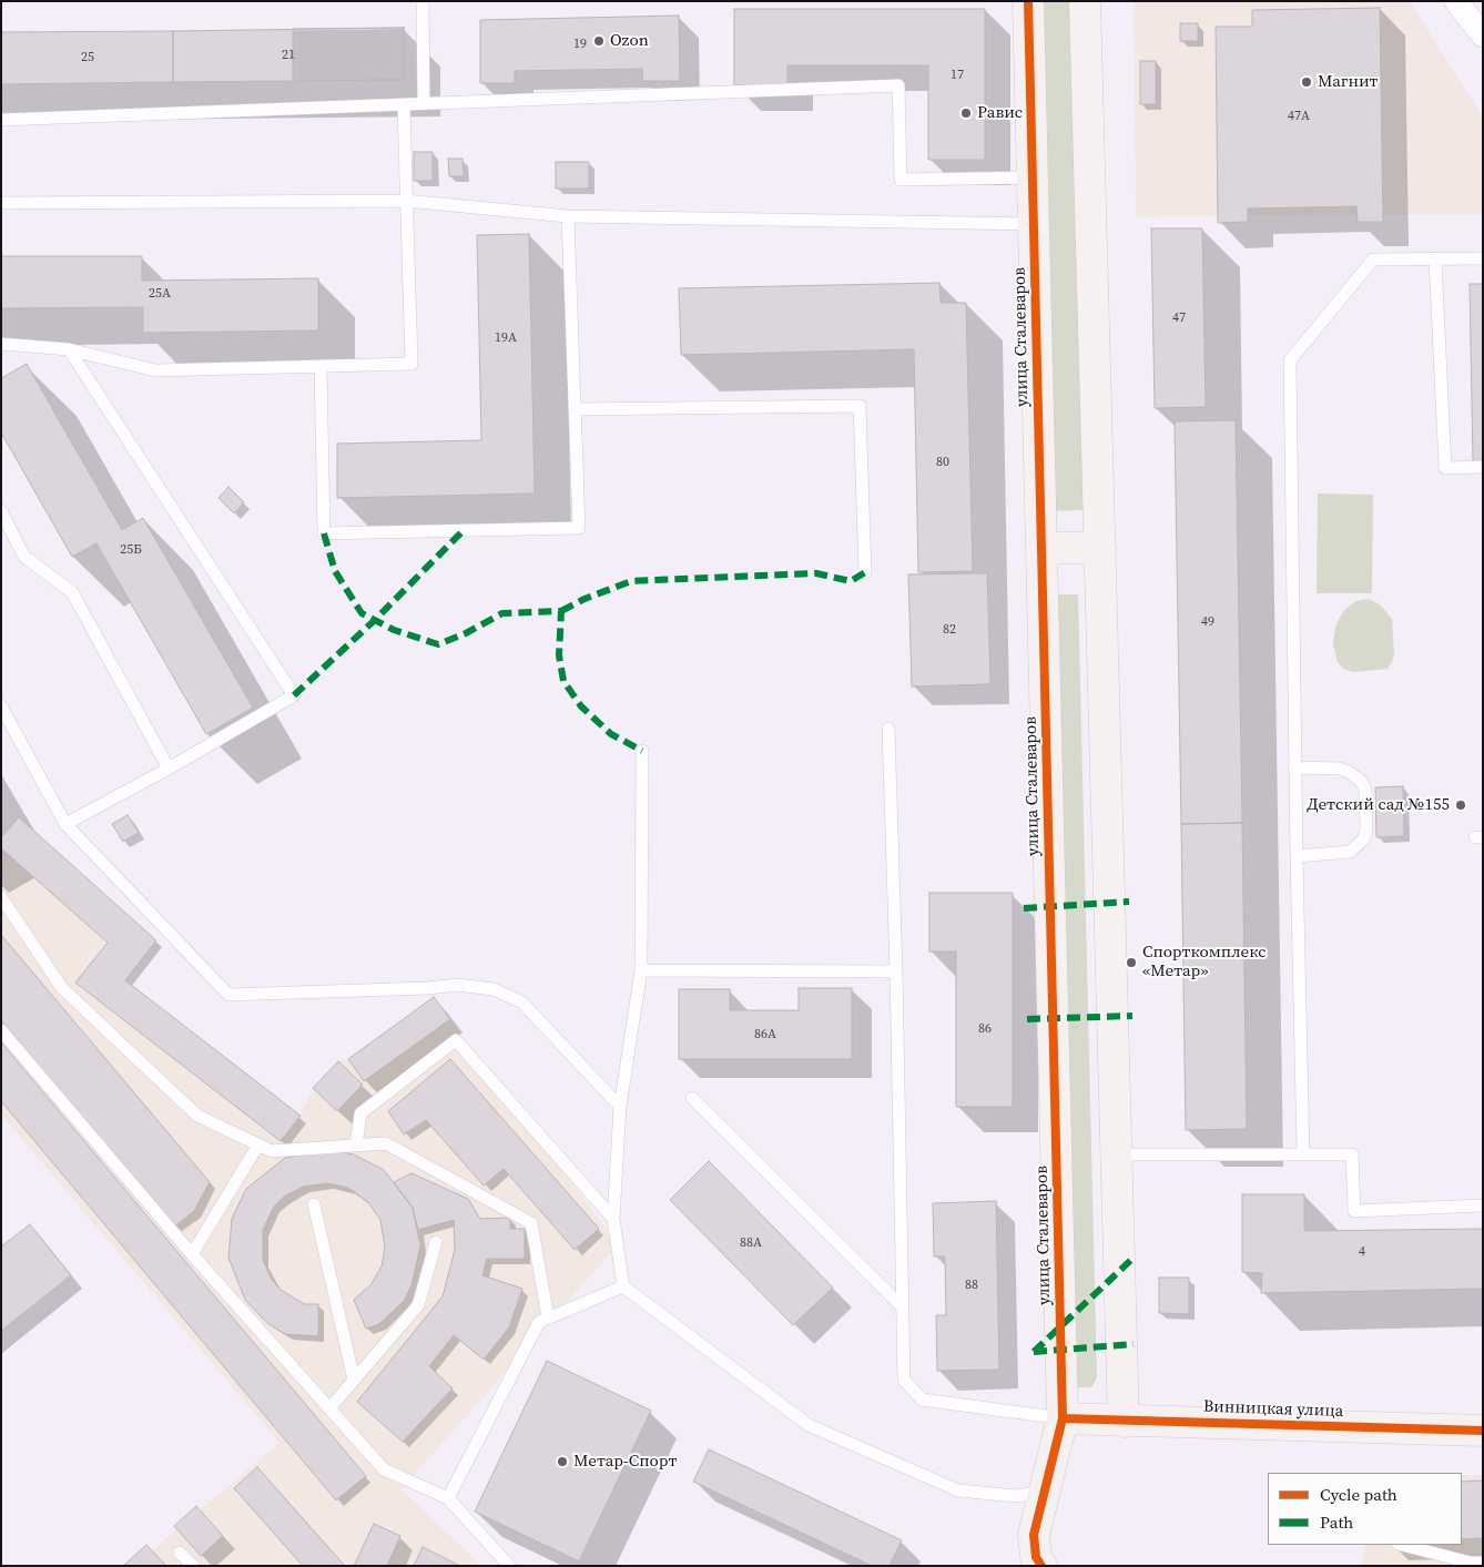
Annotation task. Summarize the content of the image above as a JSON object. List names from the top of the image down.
{
  "streets": {
    "street": ["улица Сталеваров", "Винницкая улица"]
  },
  "crossings": [
    ["улица Сталеваров", "Винницкая улица"]
  ],
  "places": [
    "Ozon",
    "Магнит",
    "Равис",
    "Детский сад №155",
    "Спорткомплекс «Метар»",
    "Метар-Спорт"
  ],
  "house_numbers": [
    "19",
    "21",
    "25",
    "17",
    "47А",
    "25А",
    "47",
    "19А",
    "80",
    "25Б",
    "49",
    "82",
    "86",
    "86А",
    "88А",
    "4",
    "88"
  ],
  "legend": ["Cycle path", "Path"]
}
